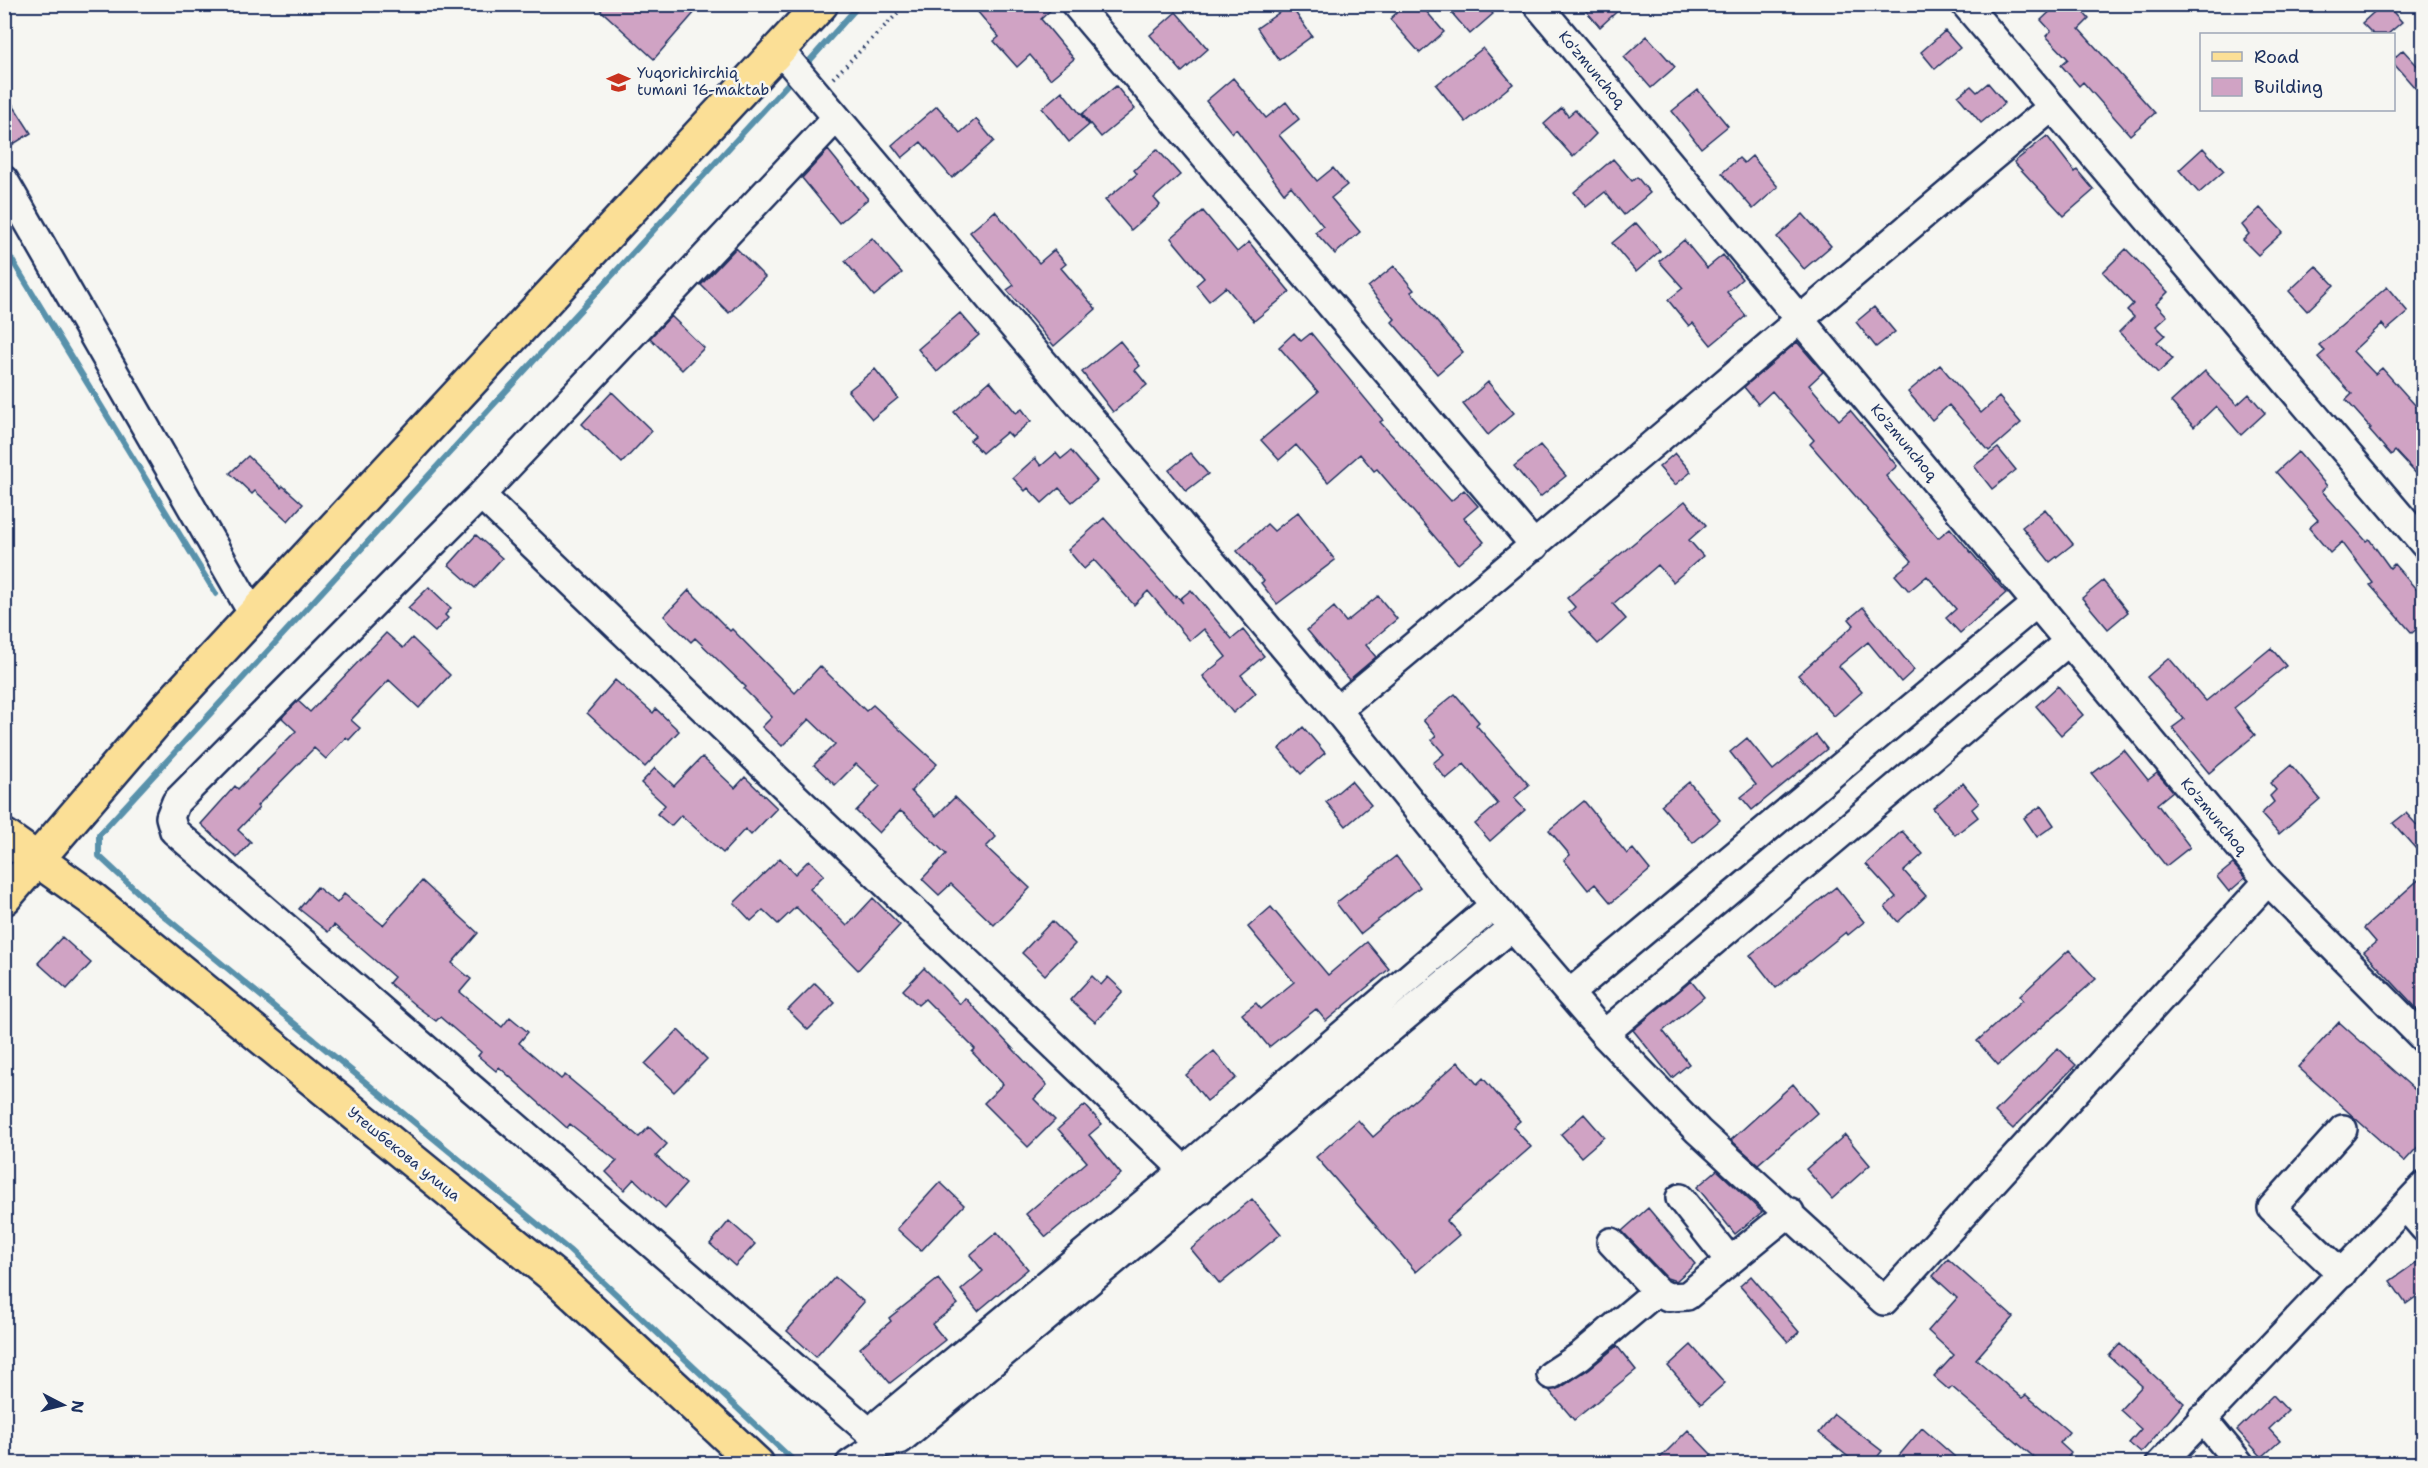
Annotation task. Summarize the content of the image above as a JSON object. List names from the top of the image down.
{
  "streets": {
    "main road": ["Утешбекова улица"],
    "street": ["Ko'zmunchoq"]
  },
  "places": {
    "school or university": ["Yuqorichirchiq tumani 16-maktab"]
  },
  "legend": ["Road", "Building"],
  "north": "right"
}
